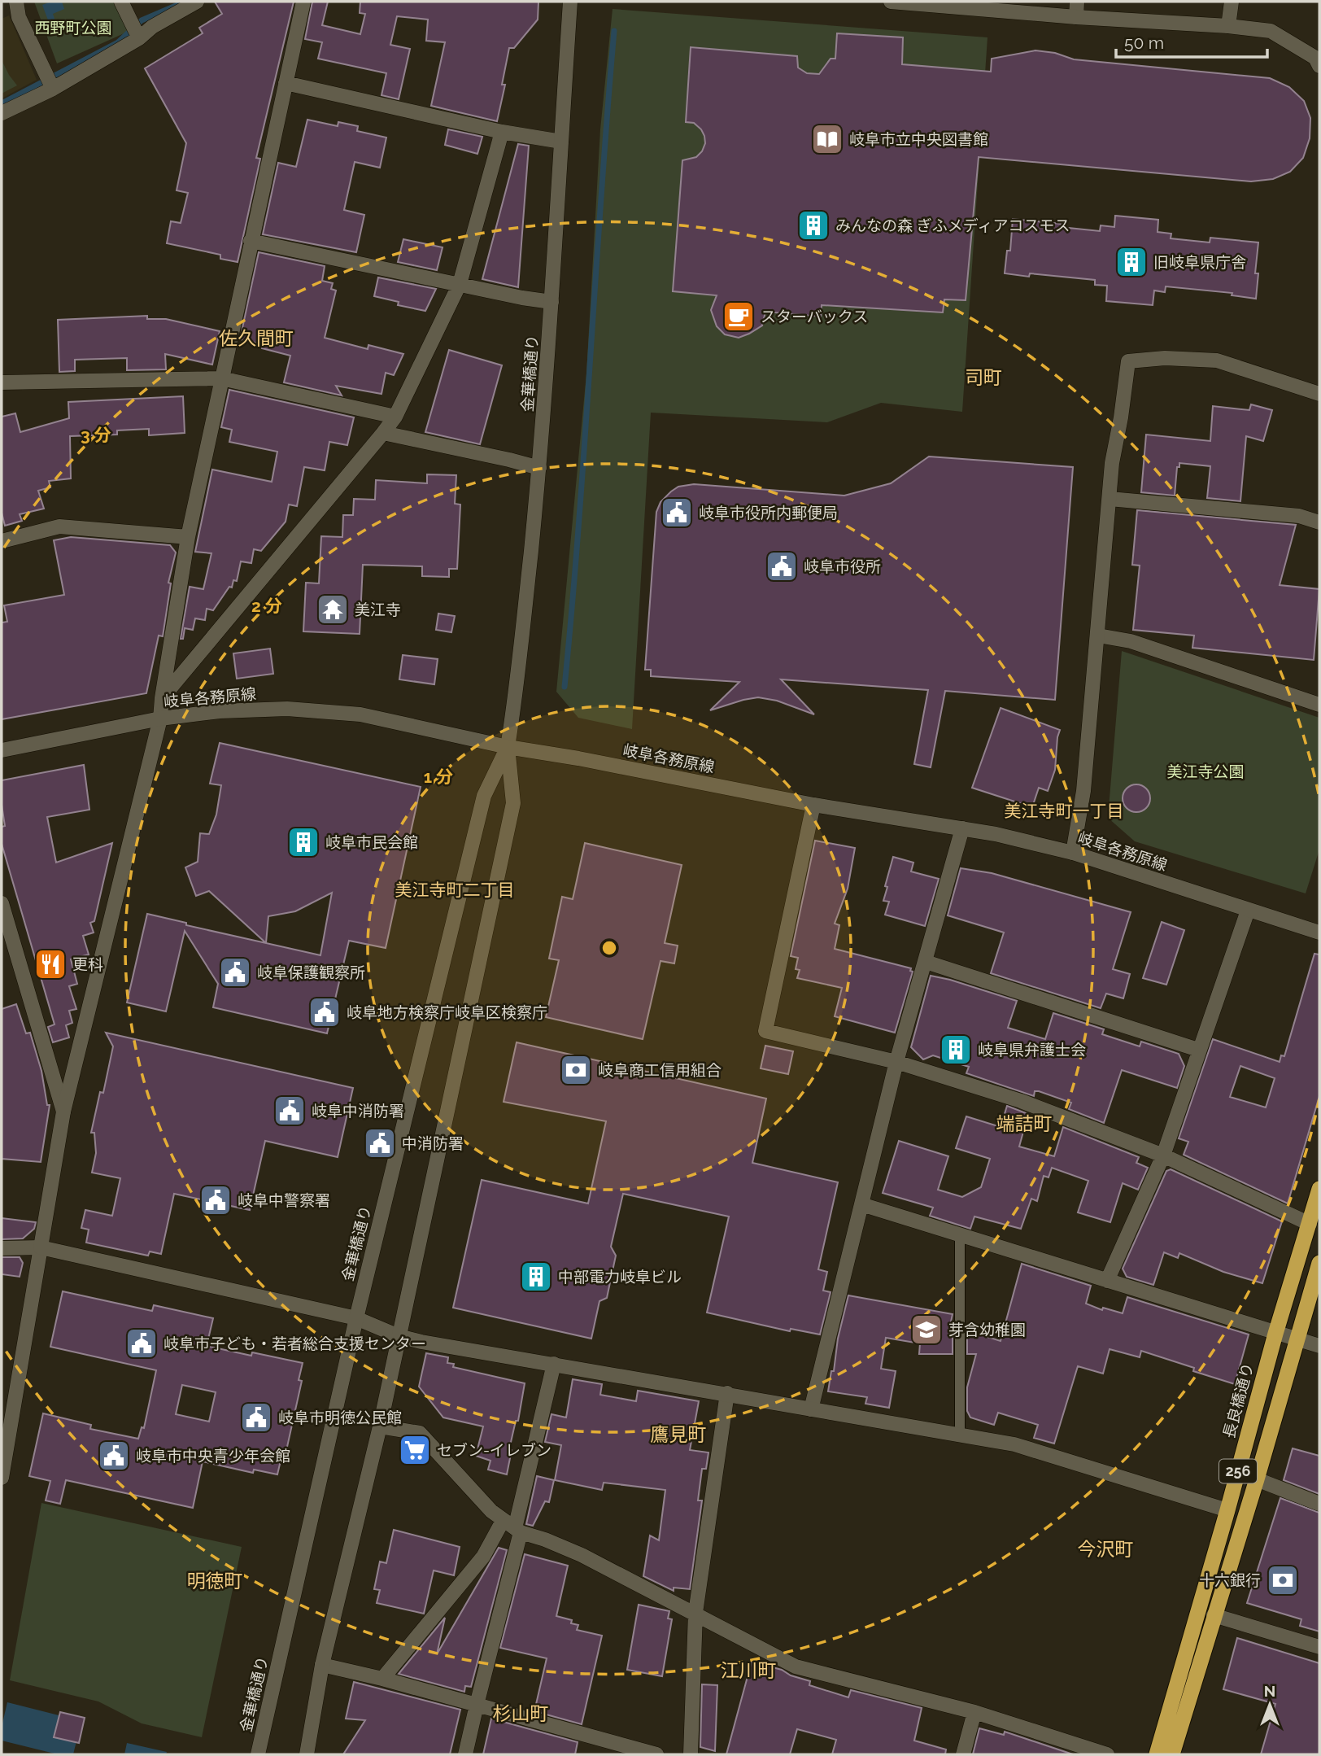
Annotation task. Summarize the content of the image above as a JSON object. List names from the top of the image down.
{
  "streets": {
    "highway": ["長良橋通り", "256"],
    "street": ["金華橋通り", "岐阜各務原線"]
  },
  "crossings": [
    ["金華橋通り", "岐阜各務原線"]
  ],
  "districts": [
    "佐久間町",
    "司町",
    "美江寺町一丁目",
    "美江寺町二丁目",
    "端詰町",
    "鷹見町",
    "今沢町",
    "明徳町",
    "江川町",
    "杉山町"
  ],
  "parks": ["西野町公園", "美江寺公園"],
  "places": {
    "library": ["岐阜市立中央図書館"],
    "building": [
      "みんなの森 ぎふメディアコスモス",
      "旧岐阜県庁舎",
      "岐阜市民会館",
      "岐阜県弁護士会",
      "中部電力岐阜ビル"
    ],
    "cafe": ["スターバックス"],
    "public building": [
      "岐阜市役所内郵便局",
      "岐阜市役所",
      "岐阜保護観察所",
      "岐阜地方検察庁岐阜区検察庁",
      "岐阜中消防署",
      "中消防署",
      "岐阜中警察署",
      "岐阜市子ども・若者総合支援センター",
      "岐阜市明徳公民館",
      "岐阜市中央青少年会館"
    ],
    "temple": ["美江寺"],
    "restaurant": ["更科"],
    "bank": ["岐阜商工信用組合", "十六銀行"],
    "school or university": ["芽含幼稚園"],
    "supermarket": ["セブン-イレブン"]
  },
  "scale_bar": "50 m",
  "north": "top",
  "rings": ["3 分", "2 分", "1 分"]
}
